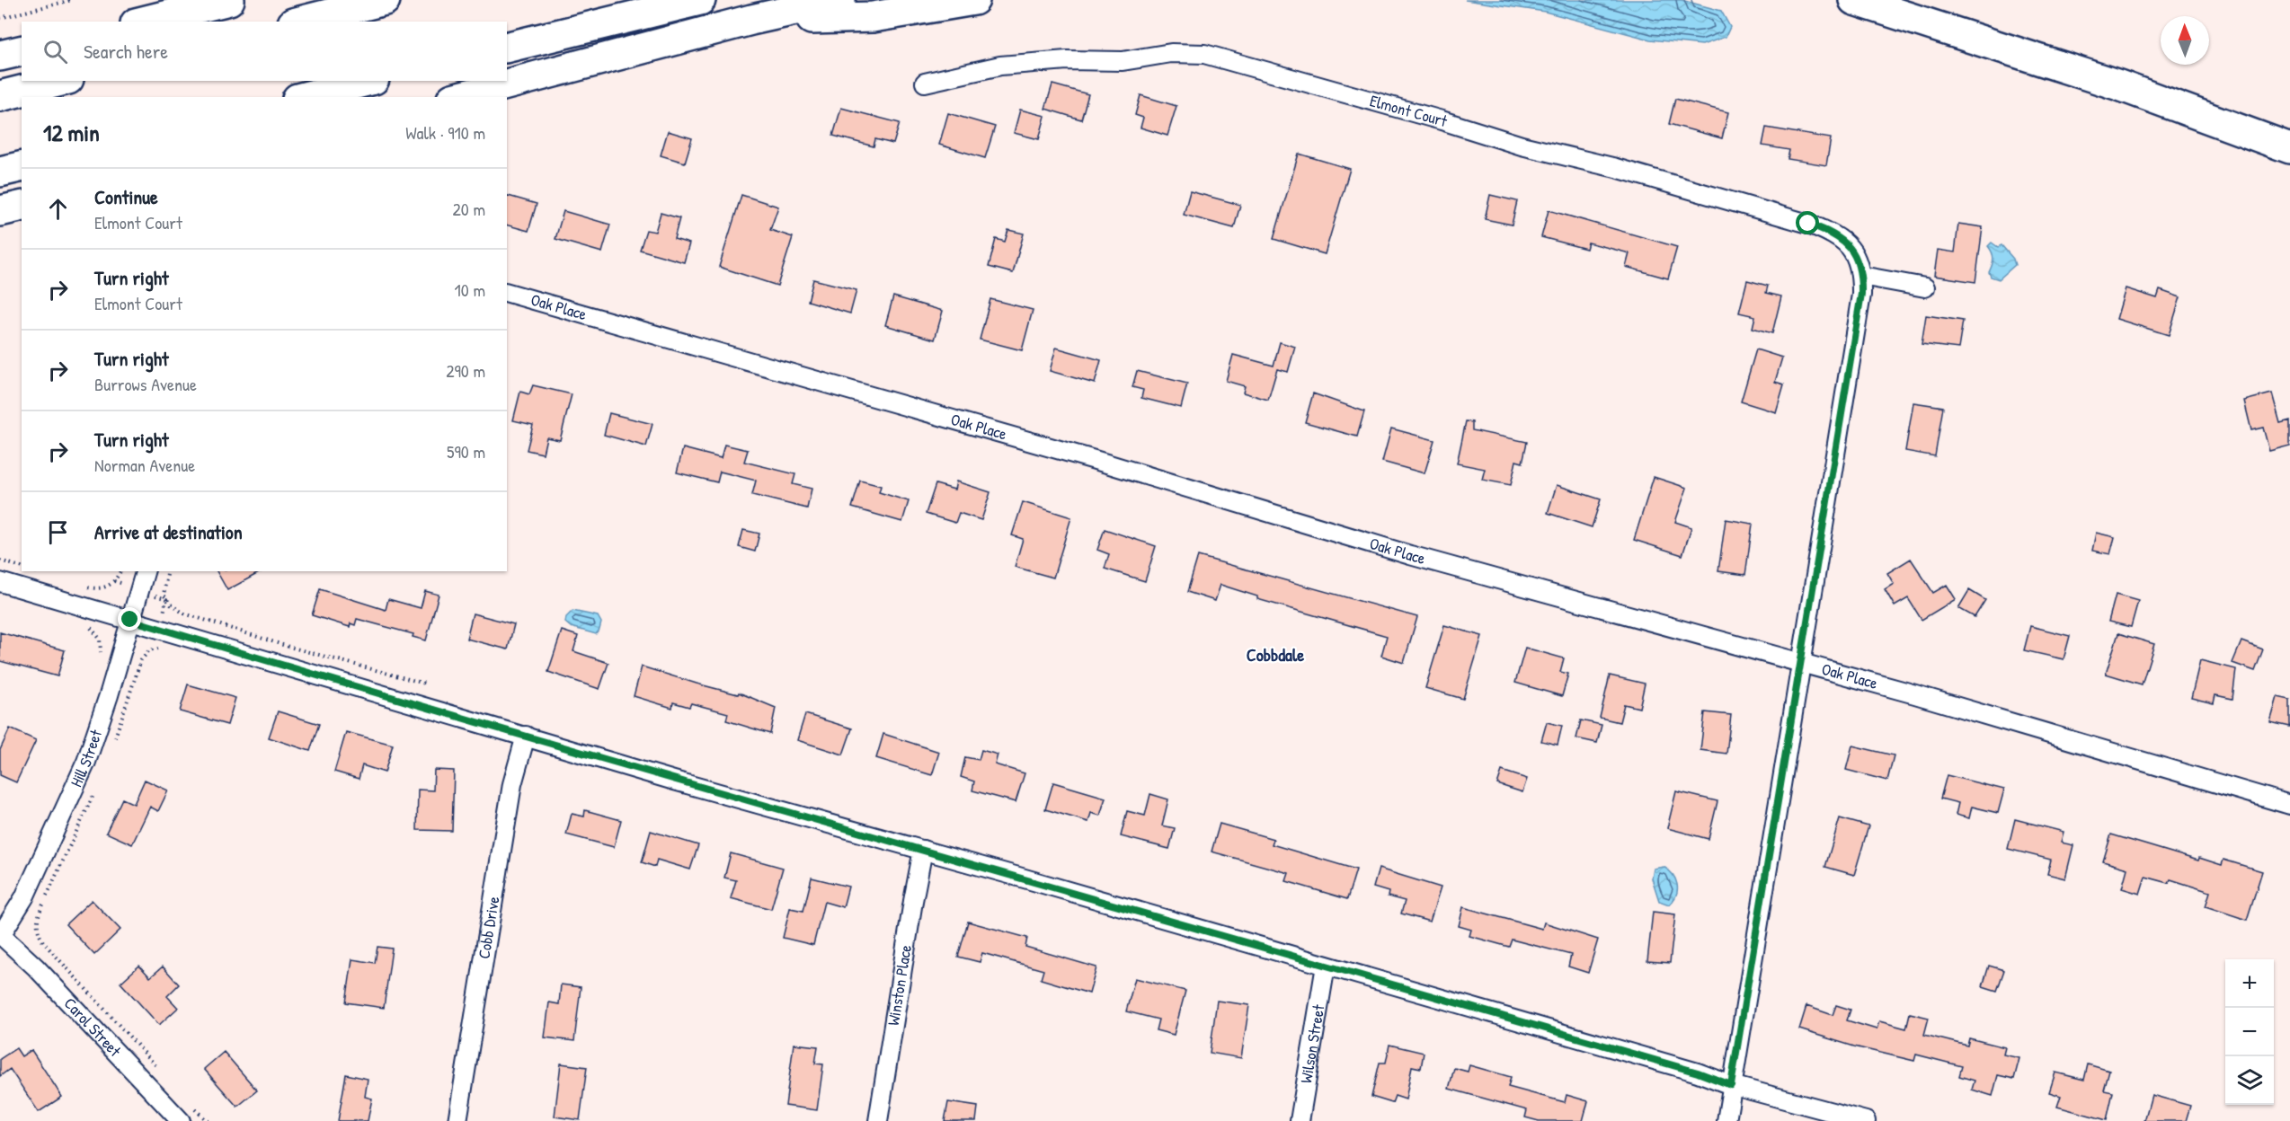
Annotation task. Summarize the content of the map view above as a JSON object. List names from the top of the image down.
{
  "streets": {
    "street": [
      "Elmont Court",
      "Oak Place",
      "Hill Street",
      "Cobb Drive",
      "Winston Place",
      "Carol Street",
      "Wilson Street"
    ]
  },
  "crossings": [
    ["Hill Street", "Carol Street"]
  ],
  "districts": ["Cobbdale"],
  "north": "top",
  "page": {
    "search": "Search here",
    "heading": ["12 min", "Walk · 910 m"],
    "list": [
      ["Continue", "Elmont Court", "20 m"],
      ["Turn right", "Elmont Court", "10 m"],
      ["Turn right", "Burrows Avenue", "290 m"],
      ["Turn right", "Norman Avenue", "590 m"],
      "Arrive at destination"
    ],
    "map_buttons": ["+", "−"]
  }
}
